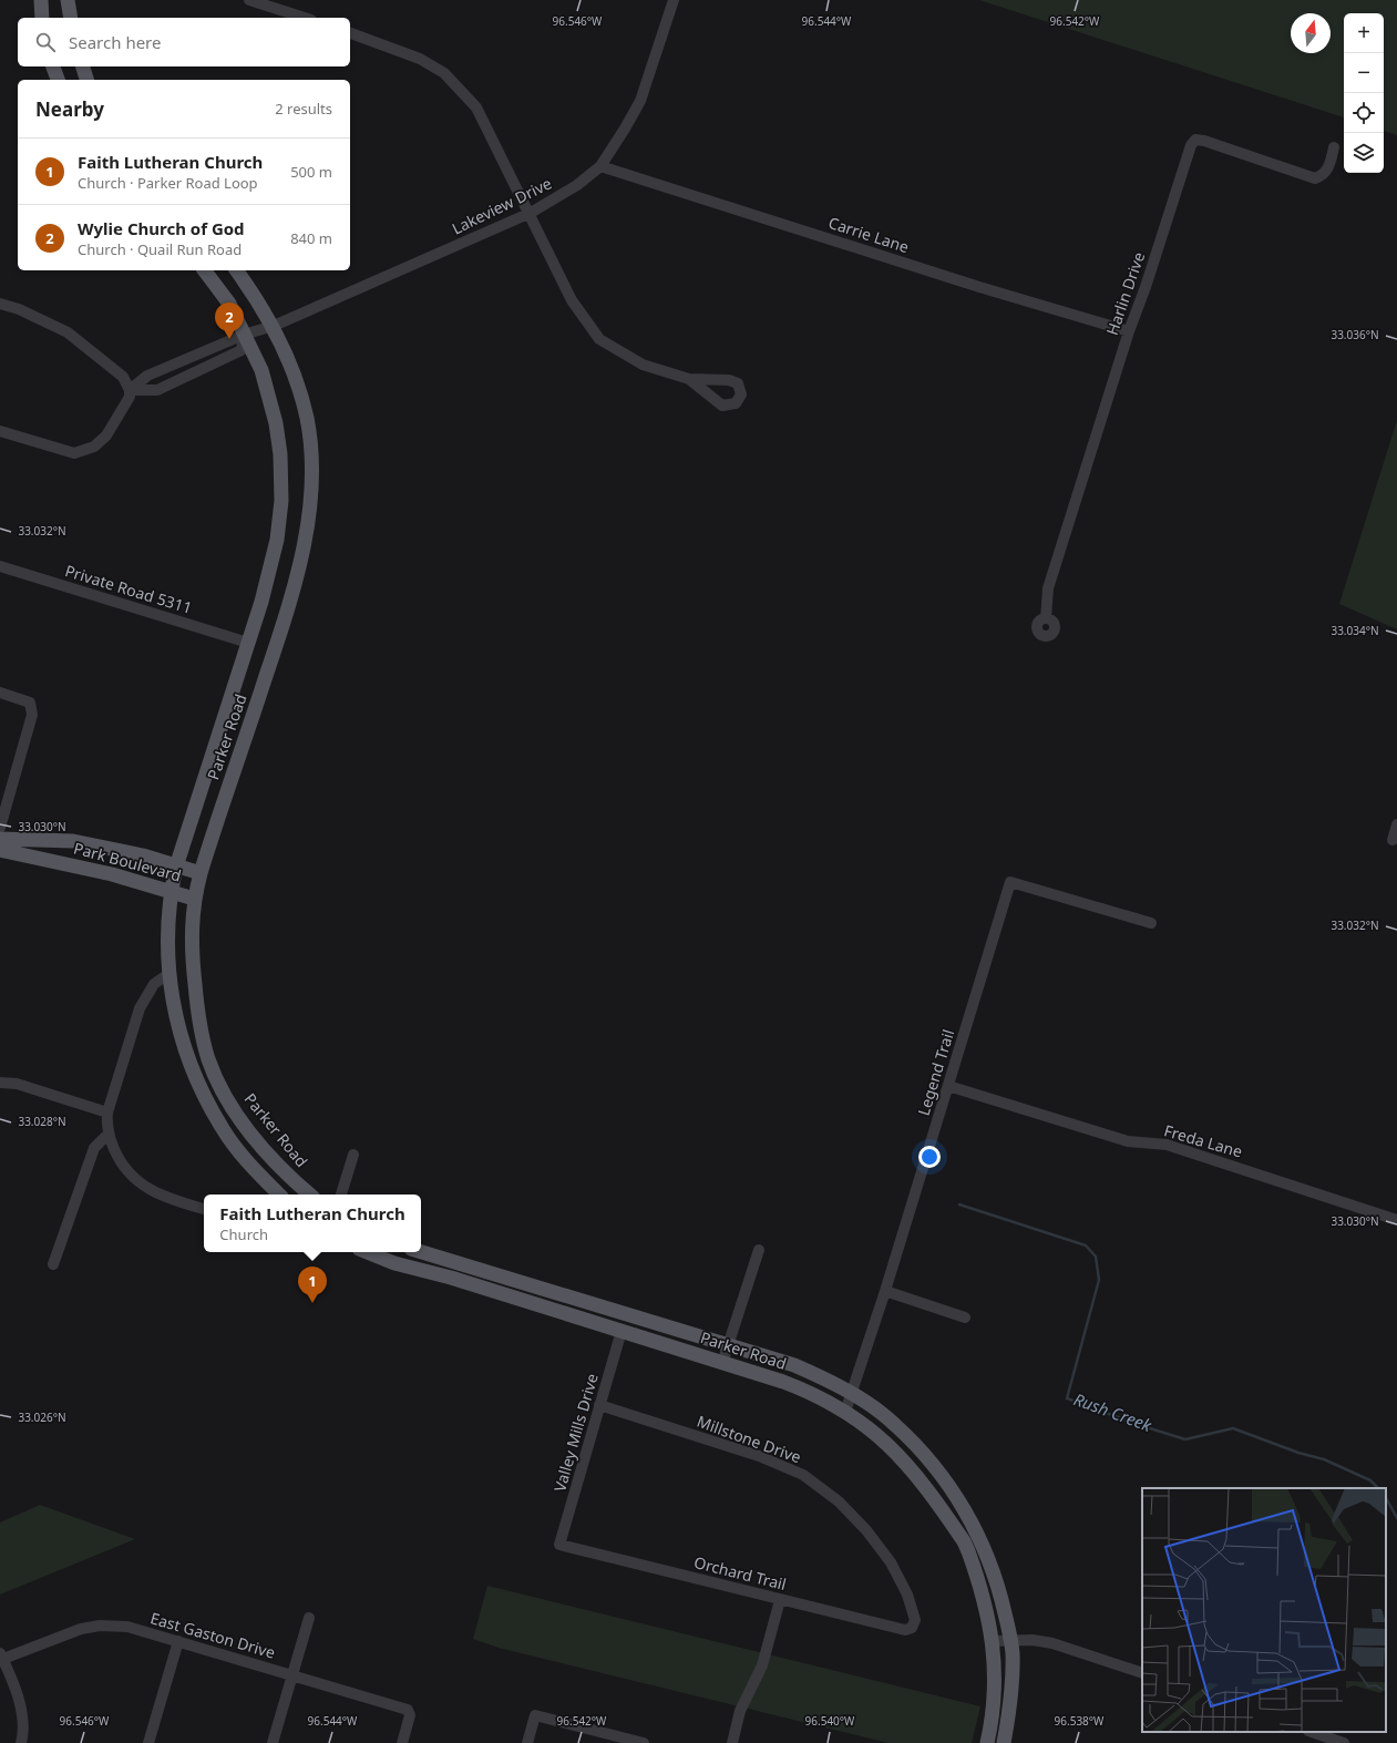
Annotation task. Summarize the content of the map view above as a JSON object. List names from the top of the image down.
{
  "streets": {
    "main road": ["Parker Road", "Park Boulevard"],
    "street": [
      "Lakeview Drive",
      "Carrie Lane",
      "Harlin Drive",
      "Private Road 5311",
      "Legend Trail",
      "Freda Lane",
      "Valley Mills Drive",
      "Millstone Drive",
      "Orchard Trail",
      "East Gaston Drive"
    ]
  },
  "crossings": [
    ["Lakeview Drive", "Carrie Lane"],
    ["Lakeview Drive", "Parker Road"],
    ["Carrie Lane", "Harlin Drive"],
    ["Private Road 5311", "Parker Road"],
    ["Parker Road", "Park Boulevard"],
    ["Parker Road", "Legend Trail"],
    ["Parker Road", "Valley Mills Drive"],
    ["Legend Trail", "Freda Lane"],
    ["Valley Mills Drive", "Millstone Drive"],
    ["Valley Mills Drive", "Orchard Trail"],
    ["Millstone Drive", "Orchard Trail"]
  ],
  "water": ["Rush Creek"],
  "north": "top",
  "page": {
    "map_buttons": ["+", "−"],
    "search": "Search here",
    "heading": ["Nearby", "2 results"],
    "list": [
      {
        "mark": "1",
        "name": "Faith Lutheran Church",
        "note": "Church · Parker Road Loop",
        "value": "500 m"
      },
      {
        "mark": "2",
        "name": "Wylie Church of God",
        "note": "Church · Quail Run Road",
        "value": "840 m"
      }
    ],
    "pins": ["2", "1"],
    "popup": ["Faith Lutheran Church", "Church"]
  },
  "coordinates": [
    "96.546°W",
    "96.544°W",
    "96.542°W",
    "33.036°N",
    "33.032°N",
    "33.034°N",
    "33.030°N",
    "33.028°N",
    "33.026°N",
    "96.540°W",
    "96.538°W"
  ]
}
